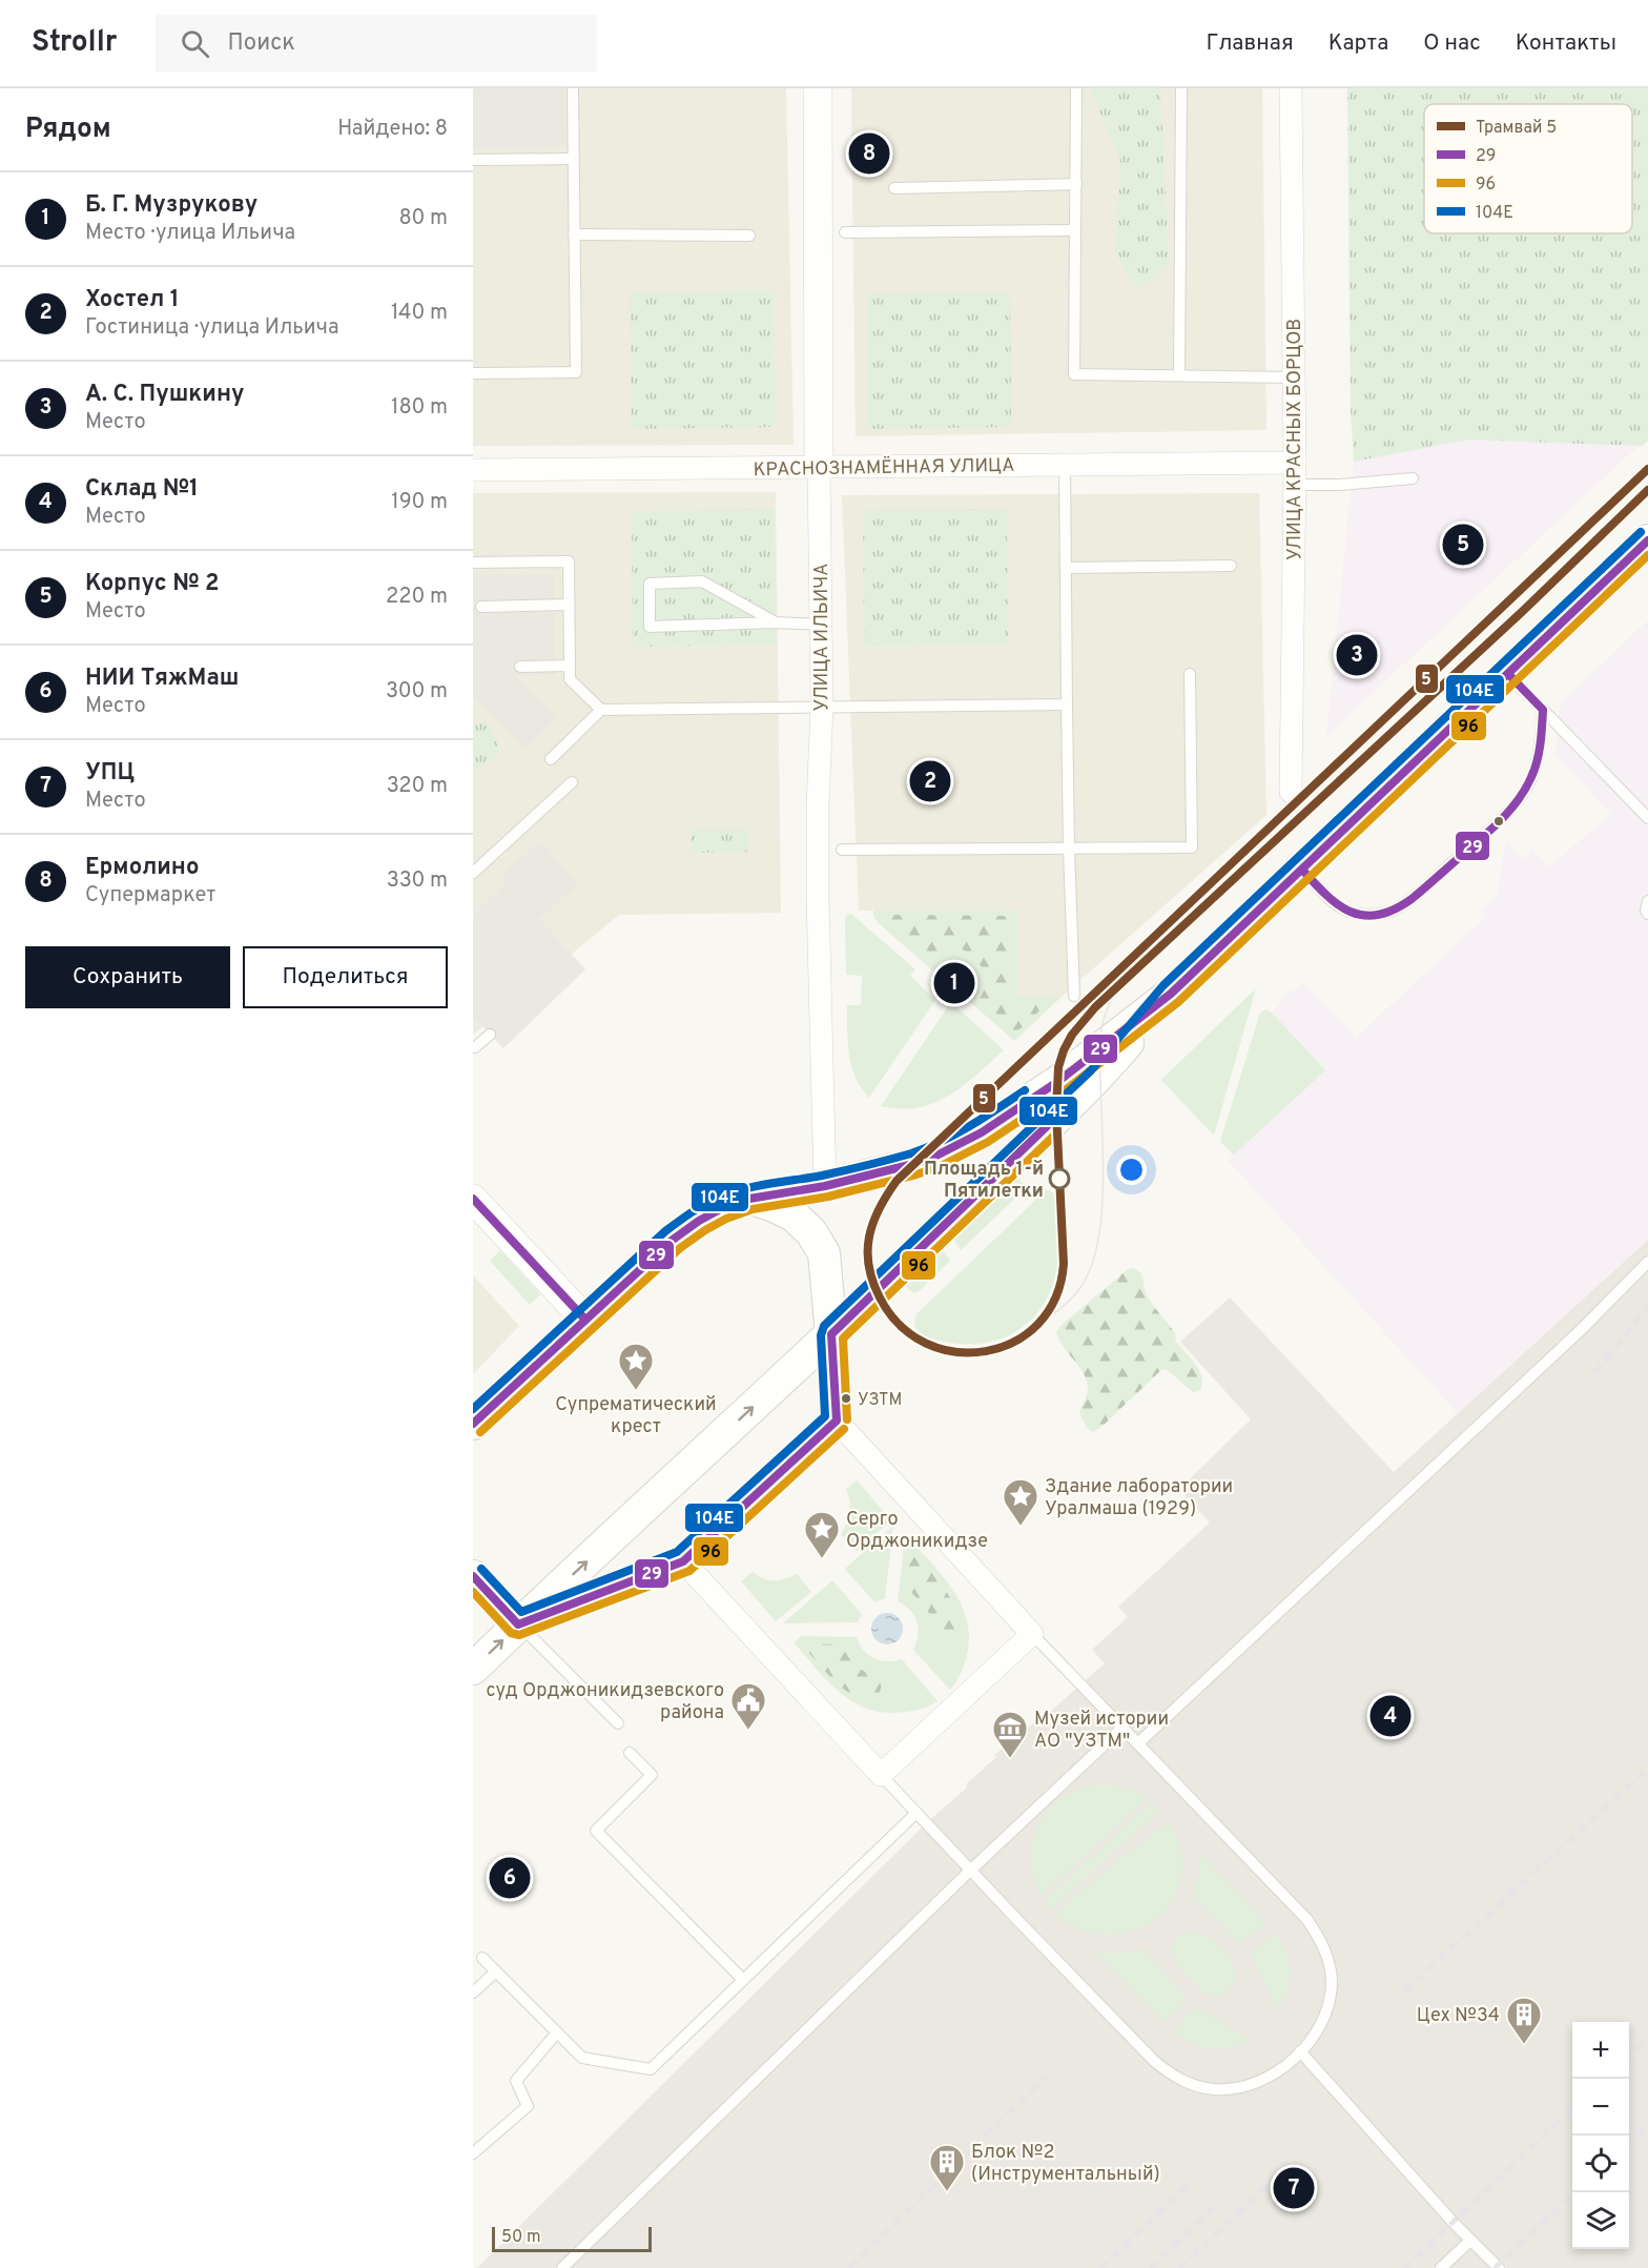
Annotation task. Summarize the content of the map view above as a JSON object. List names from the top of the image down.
{
  "streets": {
    "street": ["УЛИЦА КРАСНЫХ БОРЦОВ", "КРАСНОЗНАМЁННАЯ УЛИЦА", "УЛИЦА ИЛЬИЧА"]
  },
  "crossings": [
    ["УЛИЦА КРАСНЫХ БОРЦОВ", "КРАСНОЗНАМЁННАЯ УЛИЦА"],
    ["КРАСНОЗНАМЁННАЯ УЛИЦА", "УЛИЦА ИЛЬИЧА"]
  ],
  "places": {
    "other": ["Площадь 1-й Пятилетки", "УЗТМ"],
    "place": ["Супрематический крест", "Здание лаборатории Уралмаша (1929)", "Серго Орджоникидзе"],
    "public building": ["суд Орджоникидзевского района"],
    "museum": ["Музей истории АО \"УЗТМ\""],
    "building": ["Цех №34", "Блок №2 (Инструментальный)"]
  },
  "lines": [
    "tram line 5",
    "transit line 104Е",
    "transit line 29",
    "transit line 96"
  ],
  "legend": [
    "Трамвай 5",
    "29",
    "96",
    "104Е"
  ],
  "scale_bar": "50 m",
  "page": {
    "header": "Strollr",
    "search": "Поиск",
    "nav": [
      "Главная",
      "Карта",
      "О нас",
      "Контакты"
    ],
    "heading": ["Рядом", "Найдено: 8"],
    "pins": [
      "8",
      "5",
      "3",
      "2",
      "1",
      "4",
      "6",
      "7"
    ],
    "list": [
      {
        "mark": "1",
        "name": "Б. Г. Музрукову",
        "note": "Место · улица Ильича",
        "value": "80 m"
      },
      {
        "mark": "2",
        "name": "Хостел 1",
        "note": "Гостиница · улица Ильича",
        "value": "140 m"
      },
      {
        "mark": "3",
        "name": "А. С. Пушкину",
        "note": "Место",
        "value": "180 m"
      },
      {
        "mark": "4",
        "name": "Склад №1",
        "note": "Место",
        "value": "190 m"
      },
      {
        "mark": "5",
        "name": "Корпус № 2",
        "note": "Место",
        "value": "220 m"
      },
      {
        "mark": "6",
        "name": "НИИ ТяжМаш",
        "note": "Место",
        "value": "300 m"
      },
      {
        "mark": "7",
        "name": "УПЦ",
        "note": "Место",
        "value": "320 m"
      },
      {
        "mark": "8",
        "name": "Ермолино",
        "note": "Супермаркет",
        "value": "330 m"
      }
    ],
    "buttons": ["Сохранить", "Поделиться"],
    "map_buttons": ["+", "−"],
    "scale": "50 m"
  }
}
